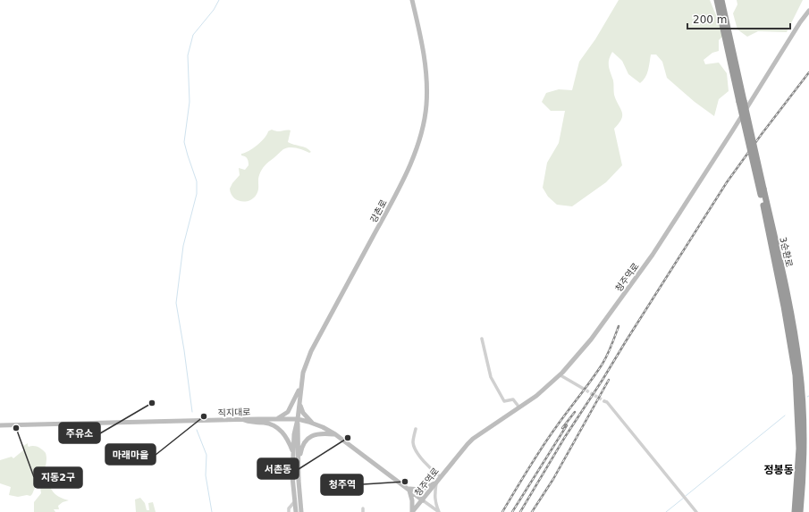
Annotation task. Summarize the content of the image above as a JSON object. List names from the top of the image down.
{
  "streets": {
    "highway": ["3순환로"],
    "main road": ["강촌로", "청주역로", "직지대로"]
  },
  "crossings": [
    ["강촌로", "직지대로"],
    ["청주역로", "직지대로"]
  ],
  "districts": ["정봉동"],
  "places": [
    "주유소",
    "마래마을",
    "지동2구",
    "서촌동",
    "청주역"
  ],
  "scale_bar": "200 m"
}
